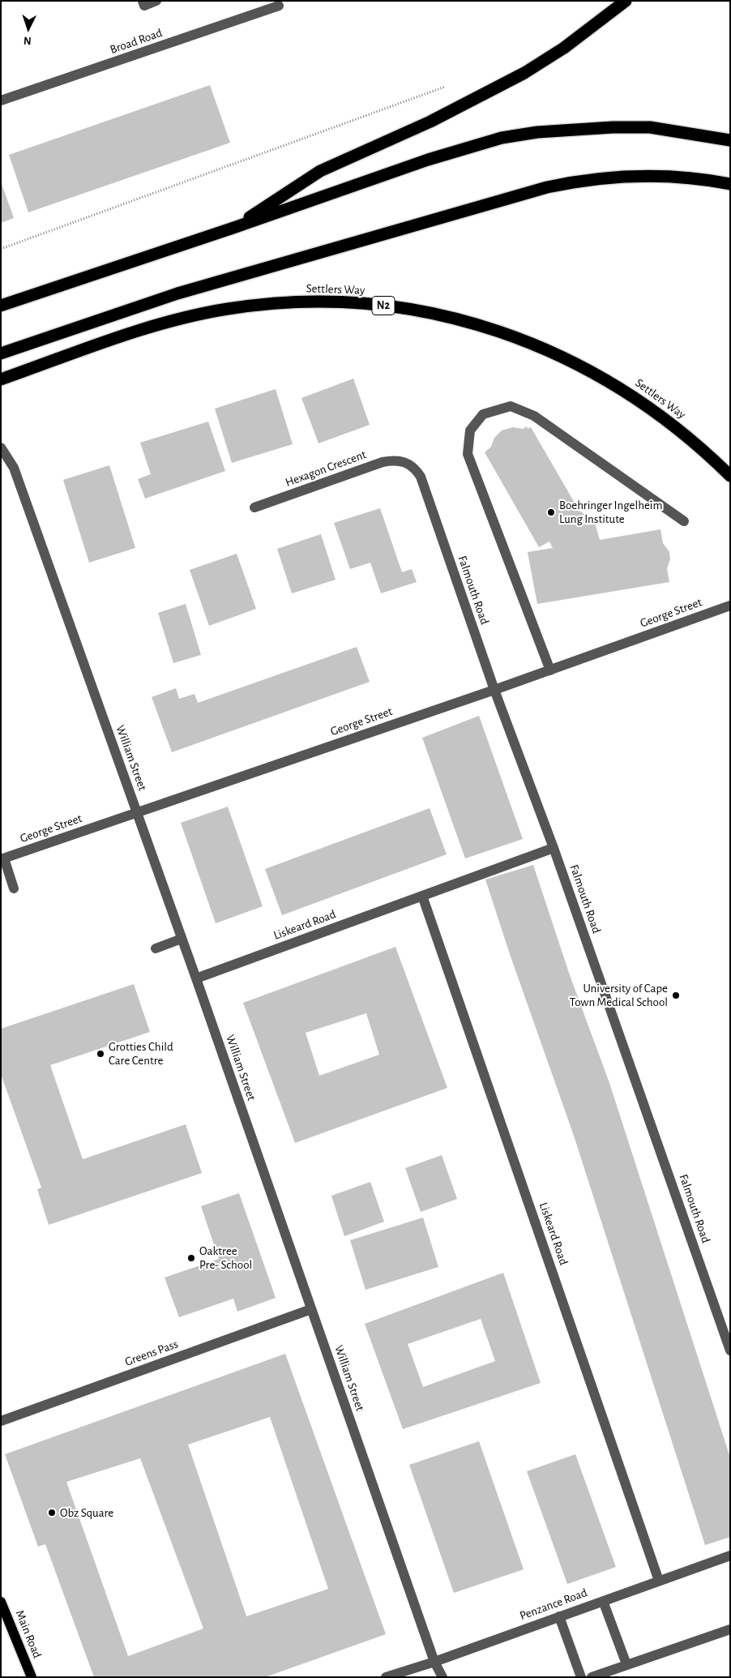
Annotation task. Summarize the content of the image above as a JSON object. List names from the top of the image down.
{
  "streets": {
    "highway": ["Settlers Way", "N2"],
    "main road": ["Main Road"],
    "street": [
      "Broad Road",
      "Hexagon Crescent",
      "Falmouth Road",
      "George Street",
      "William Street",
      "Liskeard Road",
      "Greens Pass",
      "Penzance Road"
    ]
  },
  "crossings": [
    ["Hexagon Crescent", "Falmouth Road"],
    ["Falmouth Road", "George Street"],
    ["Falmouth Road", "Liskeard Road"],
    ["George Street", "William Street"],
    ["William Street", "Liskeard Road"],
    ["William Street", "Greens Pass"],
    ["William Street", "Penzance Road"],
    ["Liskeard Road", "Penzance Road"]
  ],
  "places": [
    "Boehringer Ingelheim Lung Institute",
    "University of Cape Town Medical School",
    "Grotties Child Care Centre",
    "Oaktree Pre- School",
    "Obz Square"
  ],
  "north": "bottom"
}
